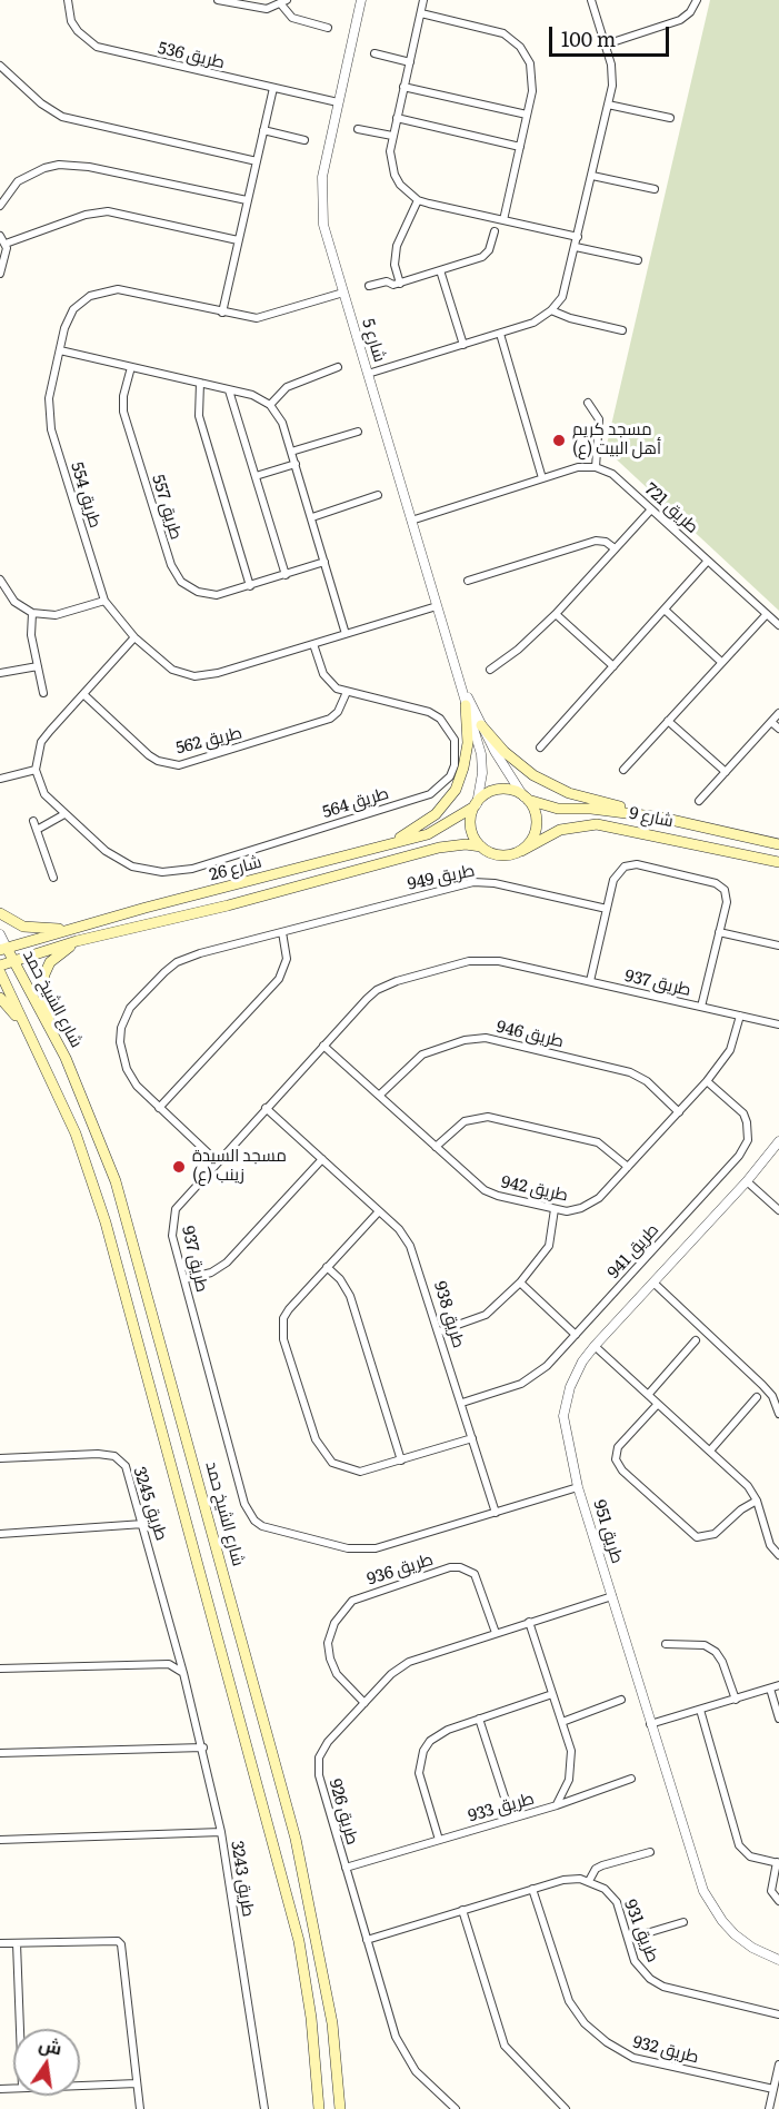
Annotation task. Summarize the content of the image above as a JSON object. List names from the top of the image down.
{
  "streets": {
    "main road": ["شارع 9", "شارع 26", "شارع الشيخ حمد"],
    "street": [
      "طريق 536",
      "شارع 5",
      "طريق 554",
      "طريق 557",
      "طريق 721",
      "طريق 562",
      "طريق 564",
      "طريق 949",
      "طريق 937",
      "طريق 946",
      "طريق 942",
      "طريق 941",
      "طريق 938",
      "طريق 3245",
      "طريق 951",
      "طريق 936",
      "طريق 933",
      "طريق 926",
      "طريق 3243",
      "طريق 931",
      "طريق 932"
    ]
  },
  "crossings": [
    ["طريق 536", "شارع 5"],
    ["شارع 5", "طريق 554"],
    ["شارع 5", "شارع 9"],
    ["شارع 5", "شارع 26"],
    ["طريق 554", "طريق 564"],
    ["طريق 562", "طريق 564"],
    ["شارع 9", "شارع 26"],
    ["شارع 26", "شارع الشيخ حمد"],
    ["طريق 949", "طريق 937"],
    ["طريق 937", "طريق 942"],
    ["طريق 937", "طريق 938"],
    ["طريق 937", "طريق 951"],
    ["طريق 946", "طريق 942"],
    ["طريق 942", "طريق 941"],
    ["طريق 941", "طريق 938"],
    ["طريق 3245", "طريق 3243"],
    ["طريق 951", "طريق 926"],
    ["طريق 936", "طريق 926"],
    ["طريق 933", "طريق 926"]
  ],
  "places": ["مسجد كريم أهل البيت (ع)", "مسجد السيدة زينب (ع)"],
  "scale_bar": "100 m",
  "north": "top"
}
